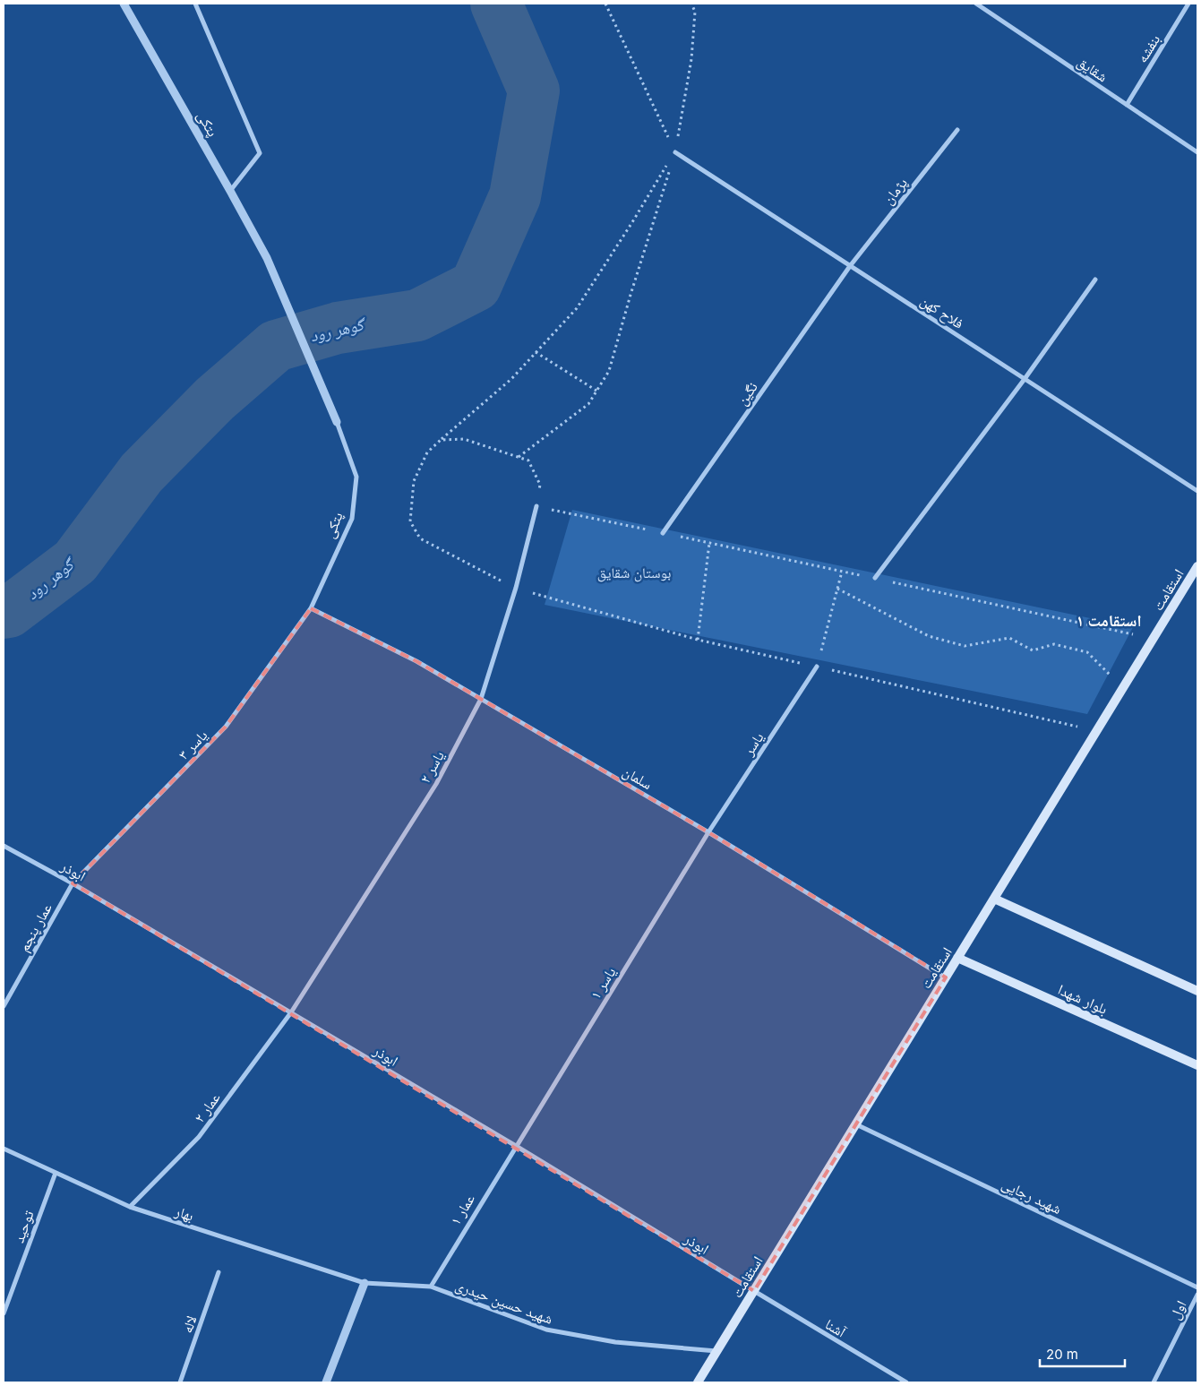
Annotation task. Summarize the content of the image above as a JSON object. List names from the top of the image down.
{
  "streets": {
    "main road": ["استقامت", "بلوار شهدا"],
    "street": [
      "بنفشه",
      "شقایق",
      "پتکی",
      "پژمان",
      "فلاح کهن",
      "نگین",
      "یاسر",
      "یاسر ۳",
      "یاسر ۲",
      "سلمان",
      "ابوذر",
      "عمار پنجم",
      "یاسر ۱",
      "عمار ۲",
      "شهید رجایی",
      "عمار ۱",
      "بهار",
      "توحید",
      "شهید حسین حیدری",
      "اول",
      "لاله",
      "آشنا"
    ]
  },
  "crossings": [
    ["بنفشه", "شقایق"],
    ["پتکی", "یاسر ۳"],
    ["پتکی", "سلمان"],
    ["پژمان", "فلاح کهن"],
    ["پژمان", "نگین"],
    ["فلاح کهن", "نگین"],
    ["استقامت", "سلمان"],
    ["استقامت", "ابوذر"],
    ["استقامت", "بلوار شهدا"],
    ["استقامت", "شهید رجایی"],
    ["استقامت", "شهید حسین حیدری"],
    ["استقامت", "آشنا"],
    ["یاسر", "سلمان"],
    ["یاسر", "یاسر ۱"],
    ["یاسر ۳", "سلمان"],
    ["یاسر ۳", "ابوذر"],
    ["یاسر ۳", "عمار پنجم"],
    ["یاسر ۲", "سلمان"],
    ["یاسر ۲", "ابوذر"],
    ["یاسر ۲", "عمار ۲"],
    ["سلمان", "یاسر ۱"],
    ["ابوذر", "عمار پنجم"],
    ["ابوذر", "یاسر ۱"],
    ["ابوذر", "عمار ۲"],
    ["ابوذر", "عمار ۱"],
    ["ابوذر", "آشنا"],
    ["یاسر ۱", "عمار ۱"],
    ["عمار ۲", "بهار"],
    ["عمار ۱", "شهید حسین حیدری"],
    ["بهار", "توحید"],
    ["بهار", "شهید حسین حیدری"]
  ],
  "districts": ["استقامت ۱"],
  "water": ["گوهر رود"],
  "parks": ["بوستان شقایق"],
  "scale_bar": "20 m"
}
